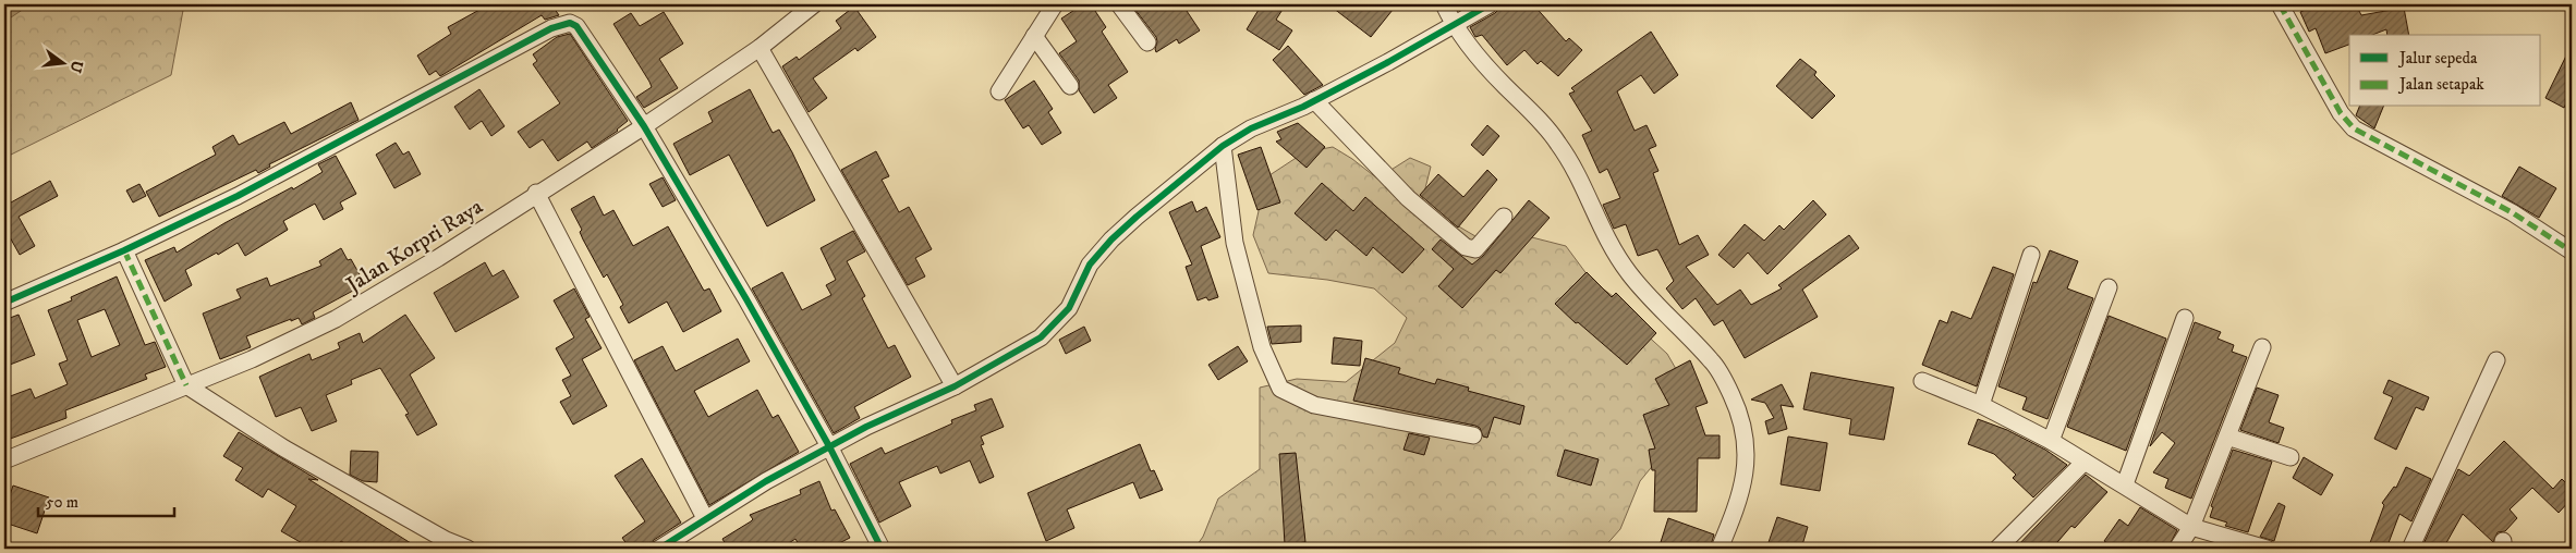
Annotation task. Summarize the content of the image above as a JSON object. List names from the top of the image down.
{
  "streets": {
    "street": ["Jalan Korpri Raya"]
  },
  "legend": ["Jalur sepeda", "Jalan setapak"],
  "scale_bar": "50 m",
  "north": "right"
}
